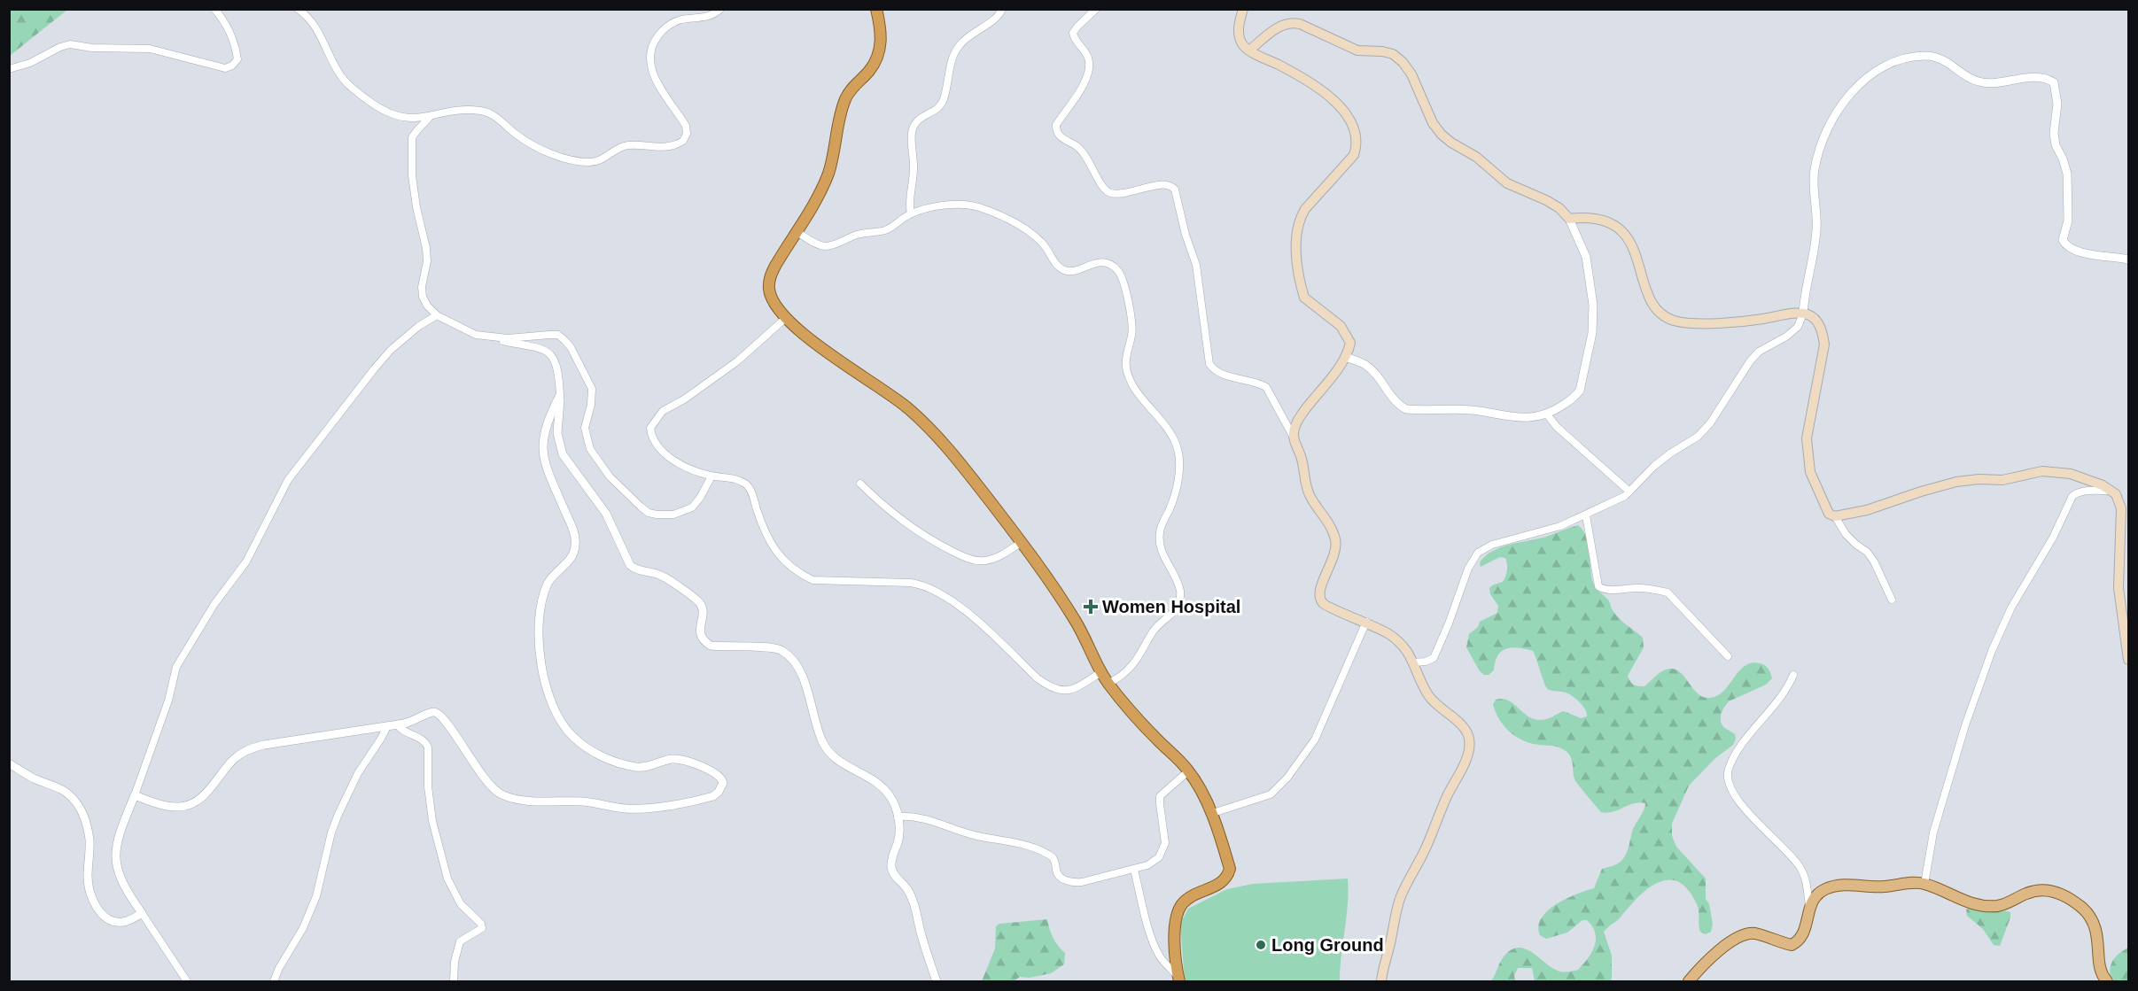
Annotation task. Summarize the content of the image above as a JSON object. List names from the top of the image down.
{
  "places": {
    "health": ["Women Hospital"],
    "other": ["Long Ground"]
  }
}
